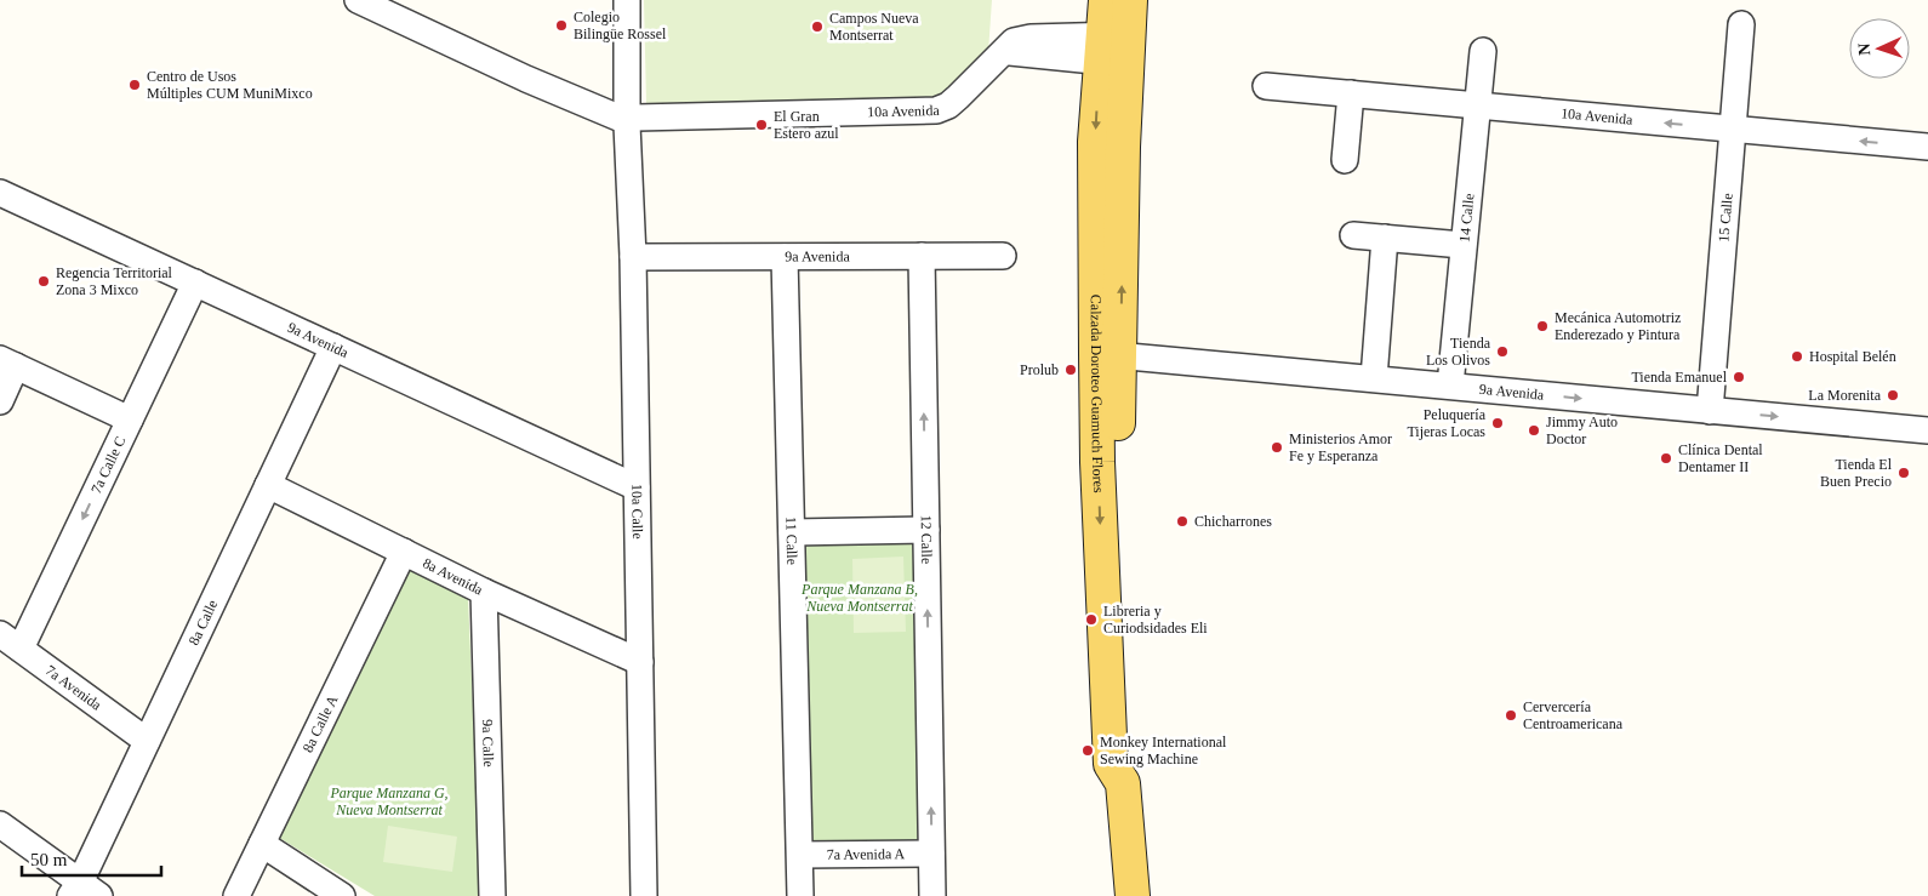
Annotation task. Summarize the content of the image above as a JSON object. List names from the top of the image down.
{
  "streets": {
    "main road": ["Calzada Doroteo Guamuch Flores"],
    "street": [
      "10a Avenida",
      "15 Calle",
      "14 Calle",
      "9a Avenida",
      "7a Calle C",
      "10a Calle",
      "11 Calle",
      "12 Calle",
      "8a Avenida",
      "8a Calle",
      "7a Avenida",
      "8a Calle A",
      "9a Calle",
      "7a Avenida A"
    ]
  },
  "crossings": [
    ["10a Avenida", "15 Calle"],
    ["10a Avenida", "14 Calle"],
    ["10a Avenida", "Calzada Doroteo Guamuch Flores"],
    ["10a Avenida", "10a Calle"],
    ["15 Calle", "9a Avenida"],
    ["14 Calle", "9a Avenida"],
    ["9a Avenida", "Calzada Doroteo Guamuch Flores"],
    ["9a Avenida", "7a Calle C"],
    ["9a Avenida", "10a Calle"],
    ["9a Avenida", "11 Calle"],
    ["9a Avenida", "12 Calle"],
    ["9a Avenida", "8a Calle"],
    ["7a Calle C", "7a Avenida"],
    ["10a Calle", "8a Avenida"],
    ["11 Calle", "7a Avenida A"],
    ["12 Calle", "7a Avenida A"],
    ["8a Avenida", "8a Calle"],
    ["8a Avenida", "8a Calle A"],
    ["8a Avenida", "9a Calle"],
    ["8a Calle", "7a Avenida"]
  ],
  "one_way": ["7a Calle C", "12 Calle"],
  "parks": ["Parque Manzana B, Nueva Montserrat", "Parque Manzana G, Nueva Montserrat"],
  "places": [
    "Colegio Bilingüe Rossel",
    "Campos Nueva Montserrat",
    "Centro de Usos Múltiples CUM MuniMixco",
    "El Gran Estero azul",
    "Regencia Territorial Zona 3 Mixco",
    "Mecánica Automotriz Enderezado y Pintura",
    "Tienda Los Olivos",
    "Hospital Belén",
    "Prolub",
    "Tienda Emanuel",
    "La Morenita",
    "Peluquería Tijeras Locas",
    "Jimmy Auto Doctor",
    "Ministerios Amor Fe y Esperanza",
    "Clínica Dental Dentamer II",
    "Tienda El Buen Precio",
    "Chicharrones",
    "Libreria y Curiodsidades Eli",
    "Cervercería Centroamericana",
    "Monkey International Sewing Machine"
  ],
  "scale_bar": "50 m",
  "north": "left"
}
